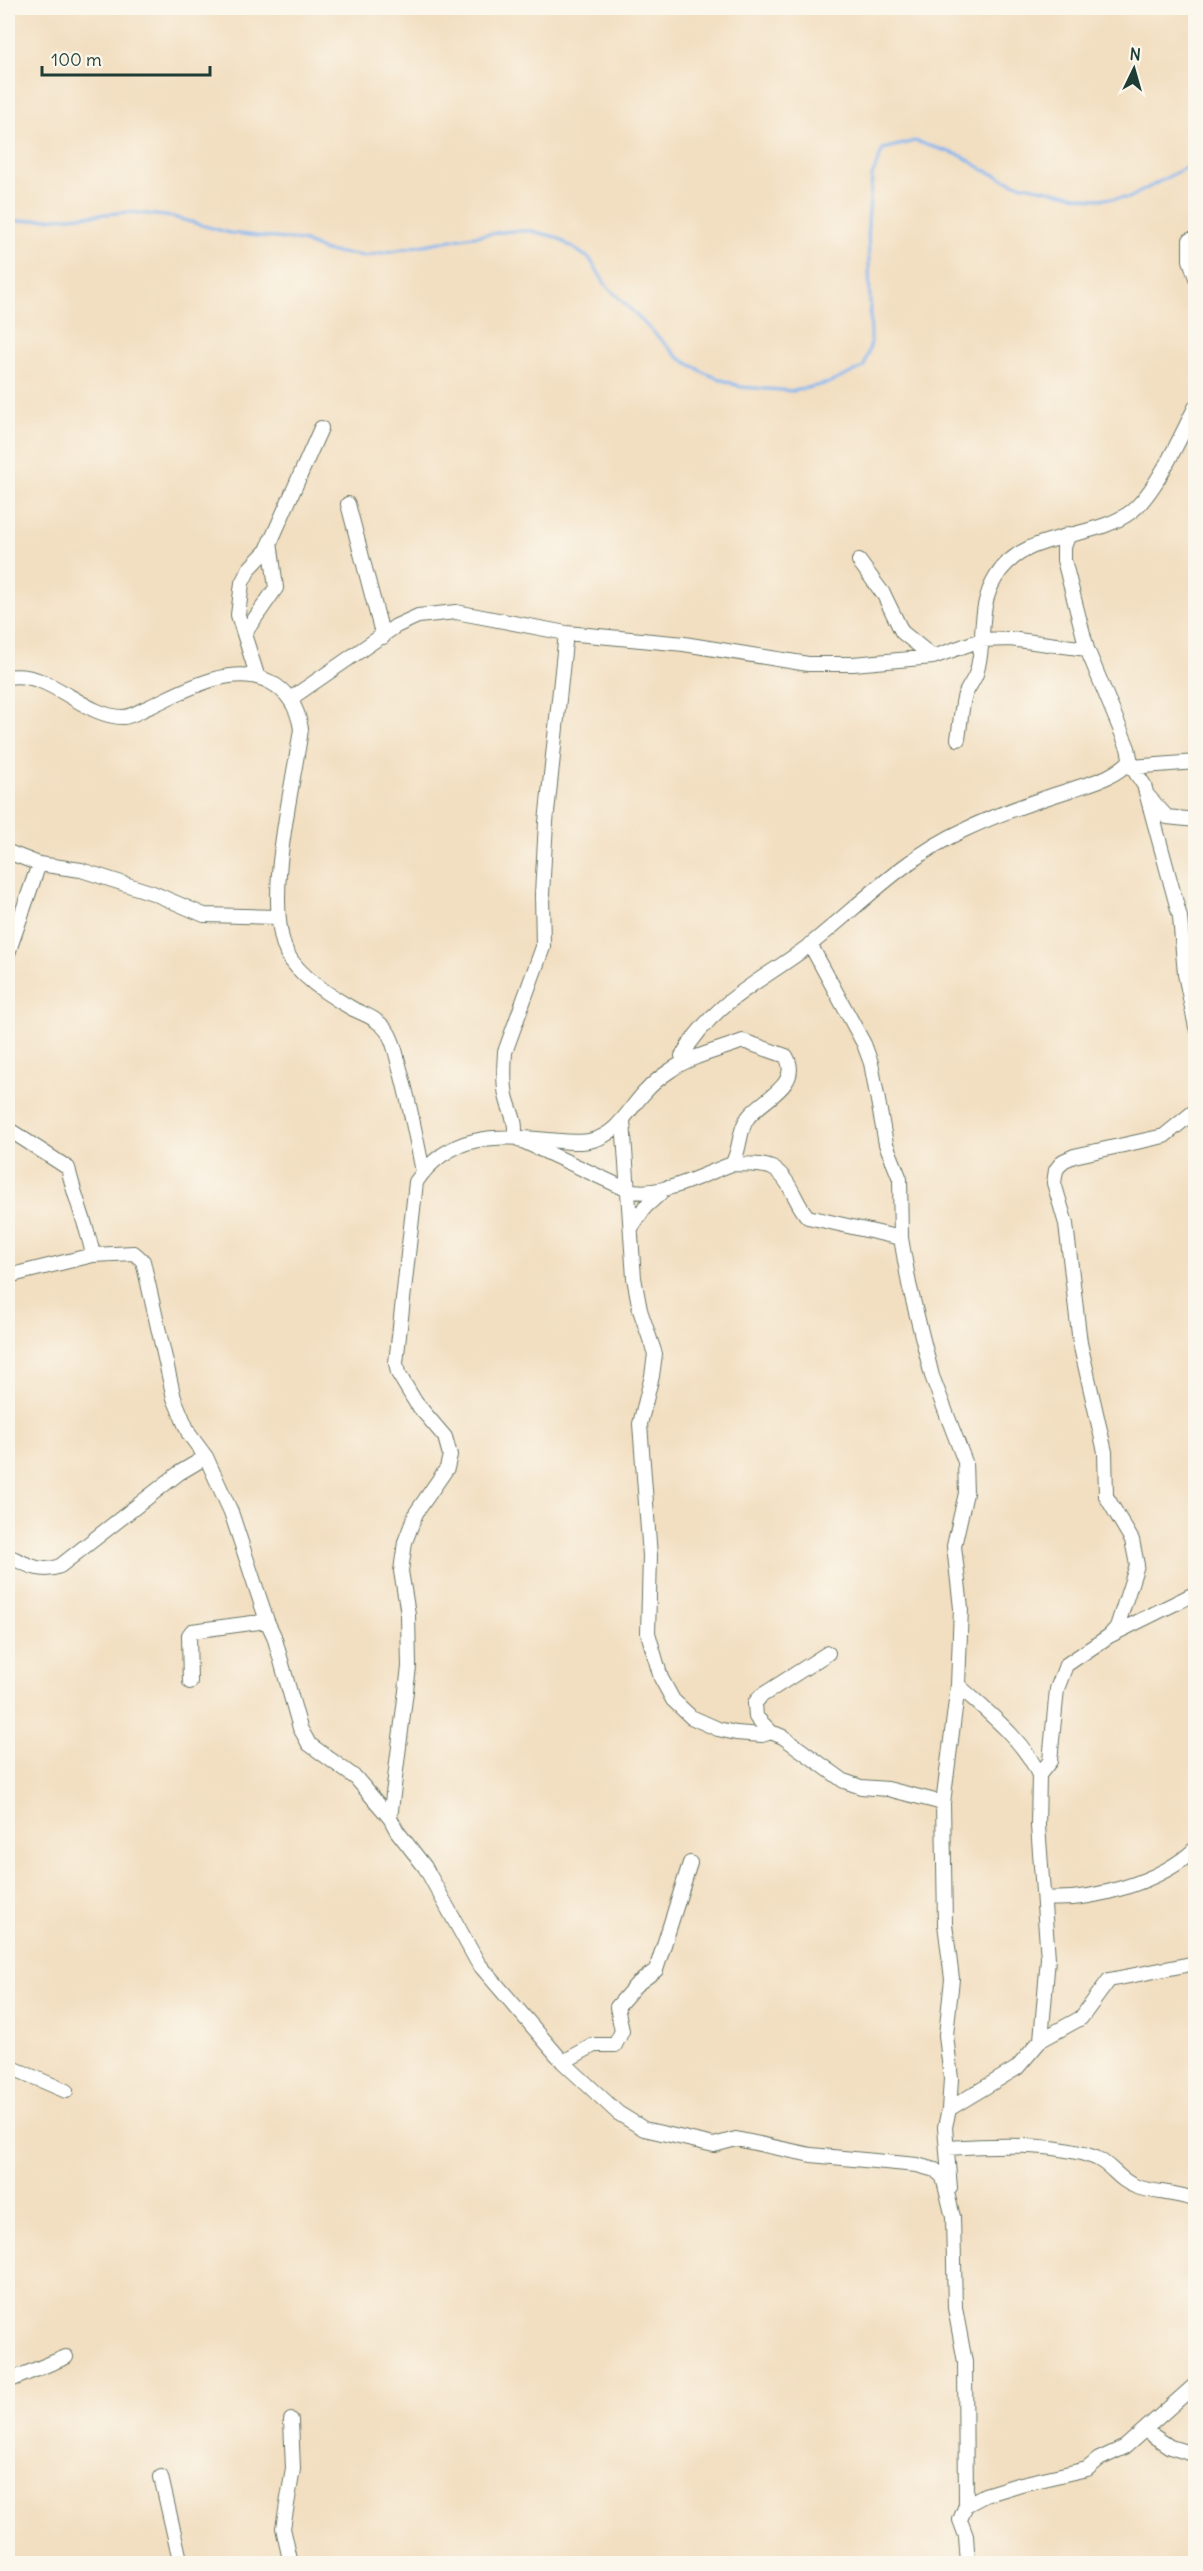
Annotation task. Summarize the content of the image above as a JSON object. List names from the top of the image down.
{
  "scale_bar": "100 m",
  "north": "top"
}
